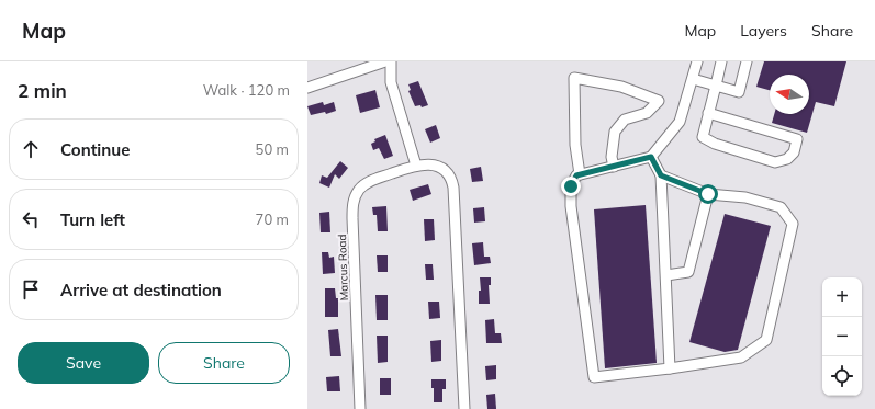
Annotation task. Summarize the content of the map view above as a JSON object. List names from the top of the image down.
{
  "streets": {
    "street": ["Marcus Road"]
  },
  "north": "left",
  "page": {
    "header": "Map",
    "nav": ["Map", "Layers", "Share"],
    "heading": ["2 min", "Walk · 120 m"],
    "list": [
      ["Continue", "50 m"],
      ["Turn left", "70 m"],
      "Arrive at destination"
    ],
    "map_buttons": ["+", "−"],
    "buttons": ["Save", "Share"]
  }
}
